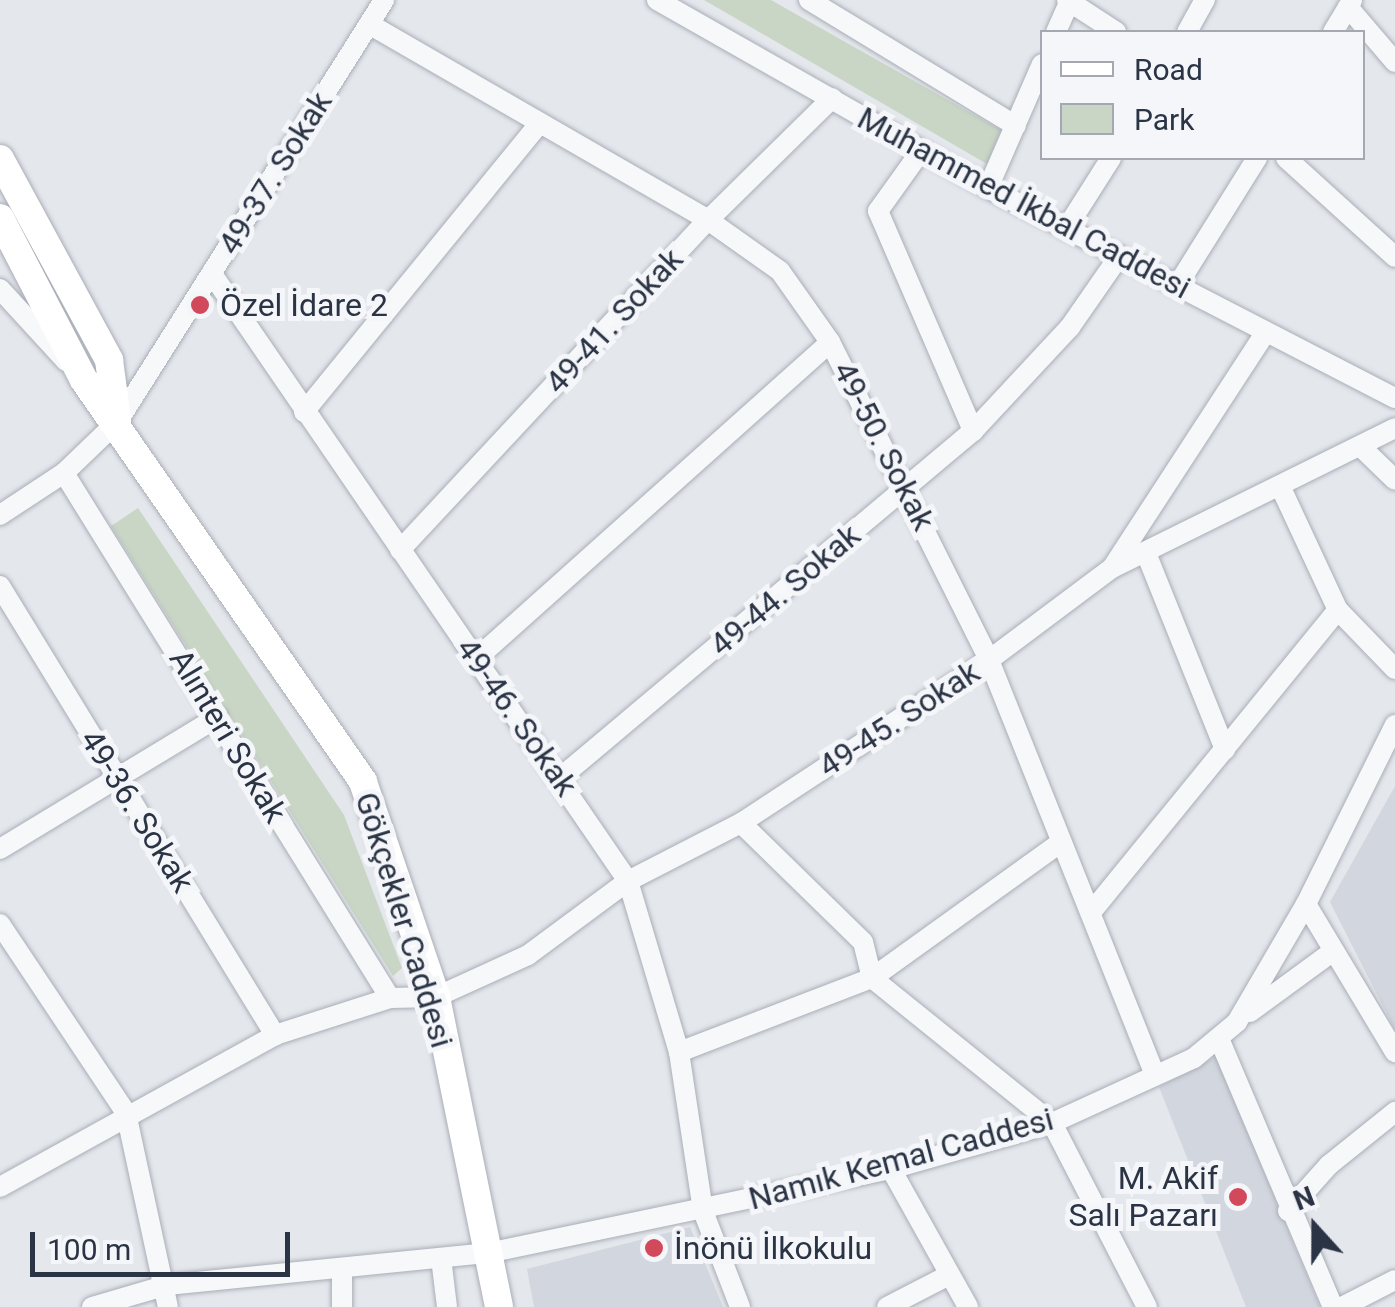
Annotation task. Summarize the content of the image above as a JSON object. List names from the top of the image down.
{
  "streets": {
    "main road": ["Gökçekler Caddesi"],
    "street": [
      "49-37. Sokak",
      "Muhammed İkbal Caddesi",
      "49-41. Sokak",
      "49-50. Sokak",
      "49-44. Sokak",
      "49-46. Sokak",
      "49-45. Sokak",
      "Alınteri Sokak",
      "49-36. Sokak",
      "Namık Kemal Caddesi"
    ]
  },
  "crossings": [
    ["49-37. Sokak", "49-50. Sokak"],
    ["49-37. Sokak", "49-46. Sokak"],
    ["49-37. Sokak", "Alınteri Sokak"],
    ["49-37. Sokak", "Gökçekler Caddesi"],
    ["Muhammed İkbal Caddesi", "49-41. Sokak"],
    ["Muhammed İkbal Caddesi", "49-44. Sokak"],
    ["Muhammed İkbal Caddesi", "49-45. Sokak"],
    ["49-41. Sokak", "49-50. Sokak"],
    ["49-41. Sokak", "49-46. Sokak"],
    ["49-50. Sokak", "49-44. Sokak"],
    ["49-50. Sokak", "49-45. Sokak"],
    ["49-50. Sokak", "Namık Kemal Caddesi"],
    ["49-44. Sokak", "49-46. Sokak"],
    ["49-46. Sokak", "49-45. Sokak"],
    ["49-46. Sokak", "Namık Kemal Caddesi"],
    ["49-45. Sokak", "Gökçekler Caddesi"],
    ["Gökçekler Caddesi", "Namık Kemal Caddesi"]
  ],
  "places": ["Özel İdare 2", "M. Akif Salı Pazarı", "İnönü İlkokulu"],
  "legend": ["Road", "Park"],
  "scale_bar": "100 m",
  "north": "top"
}
